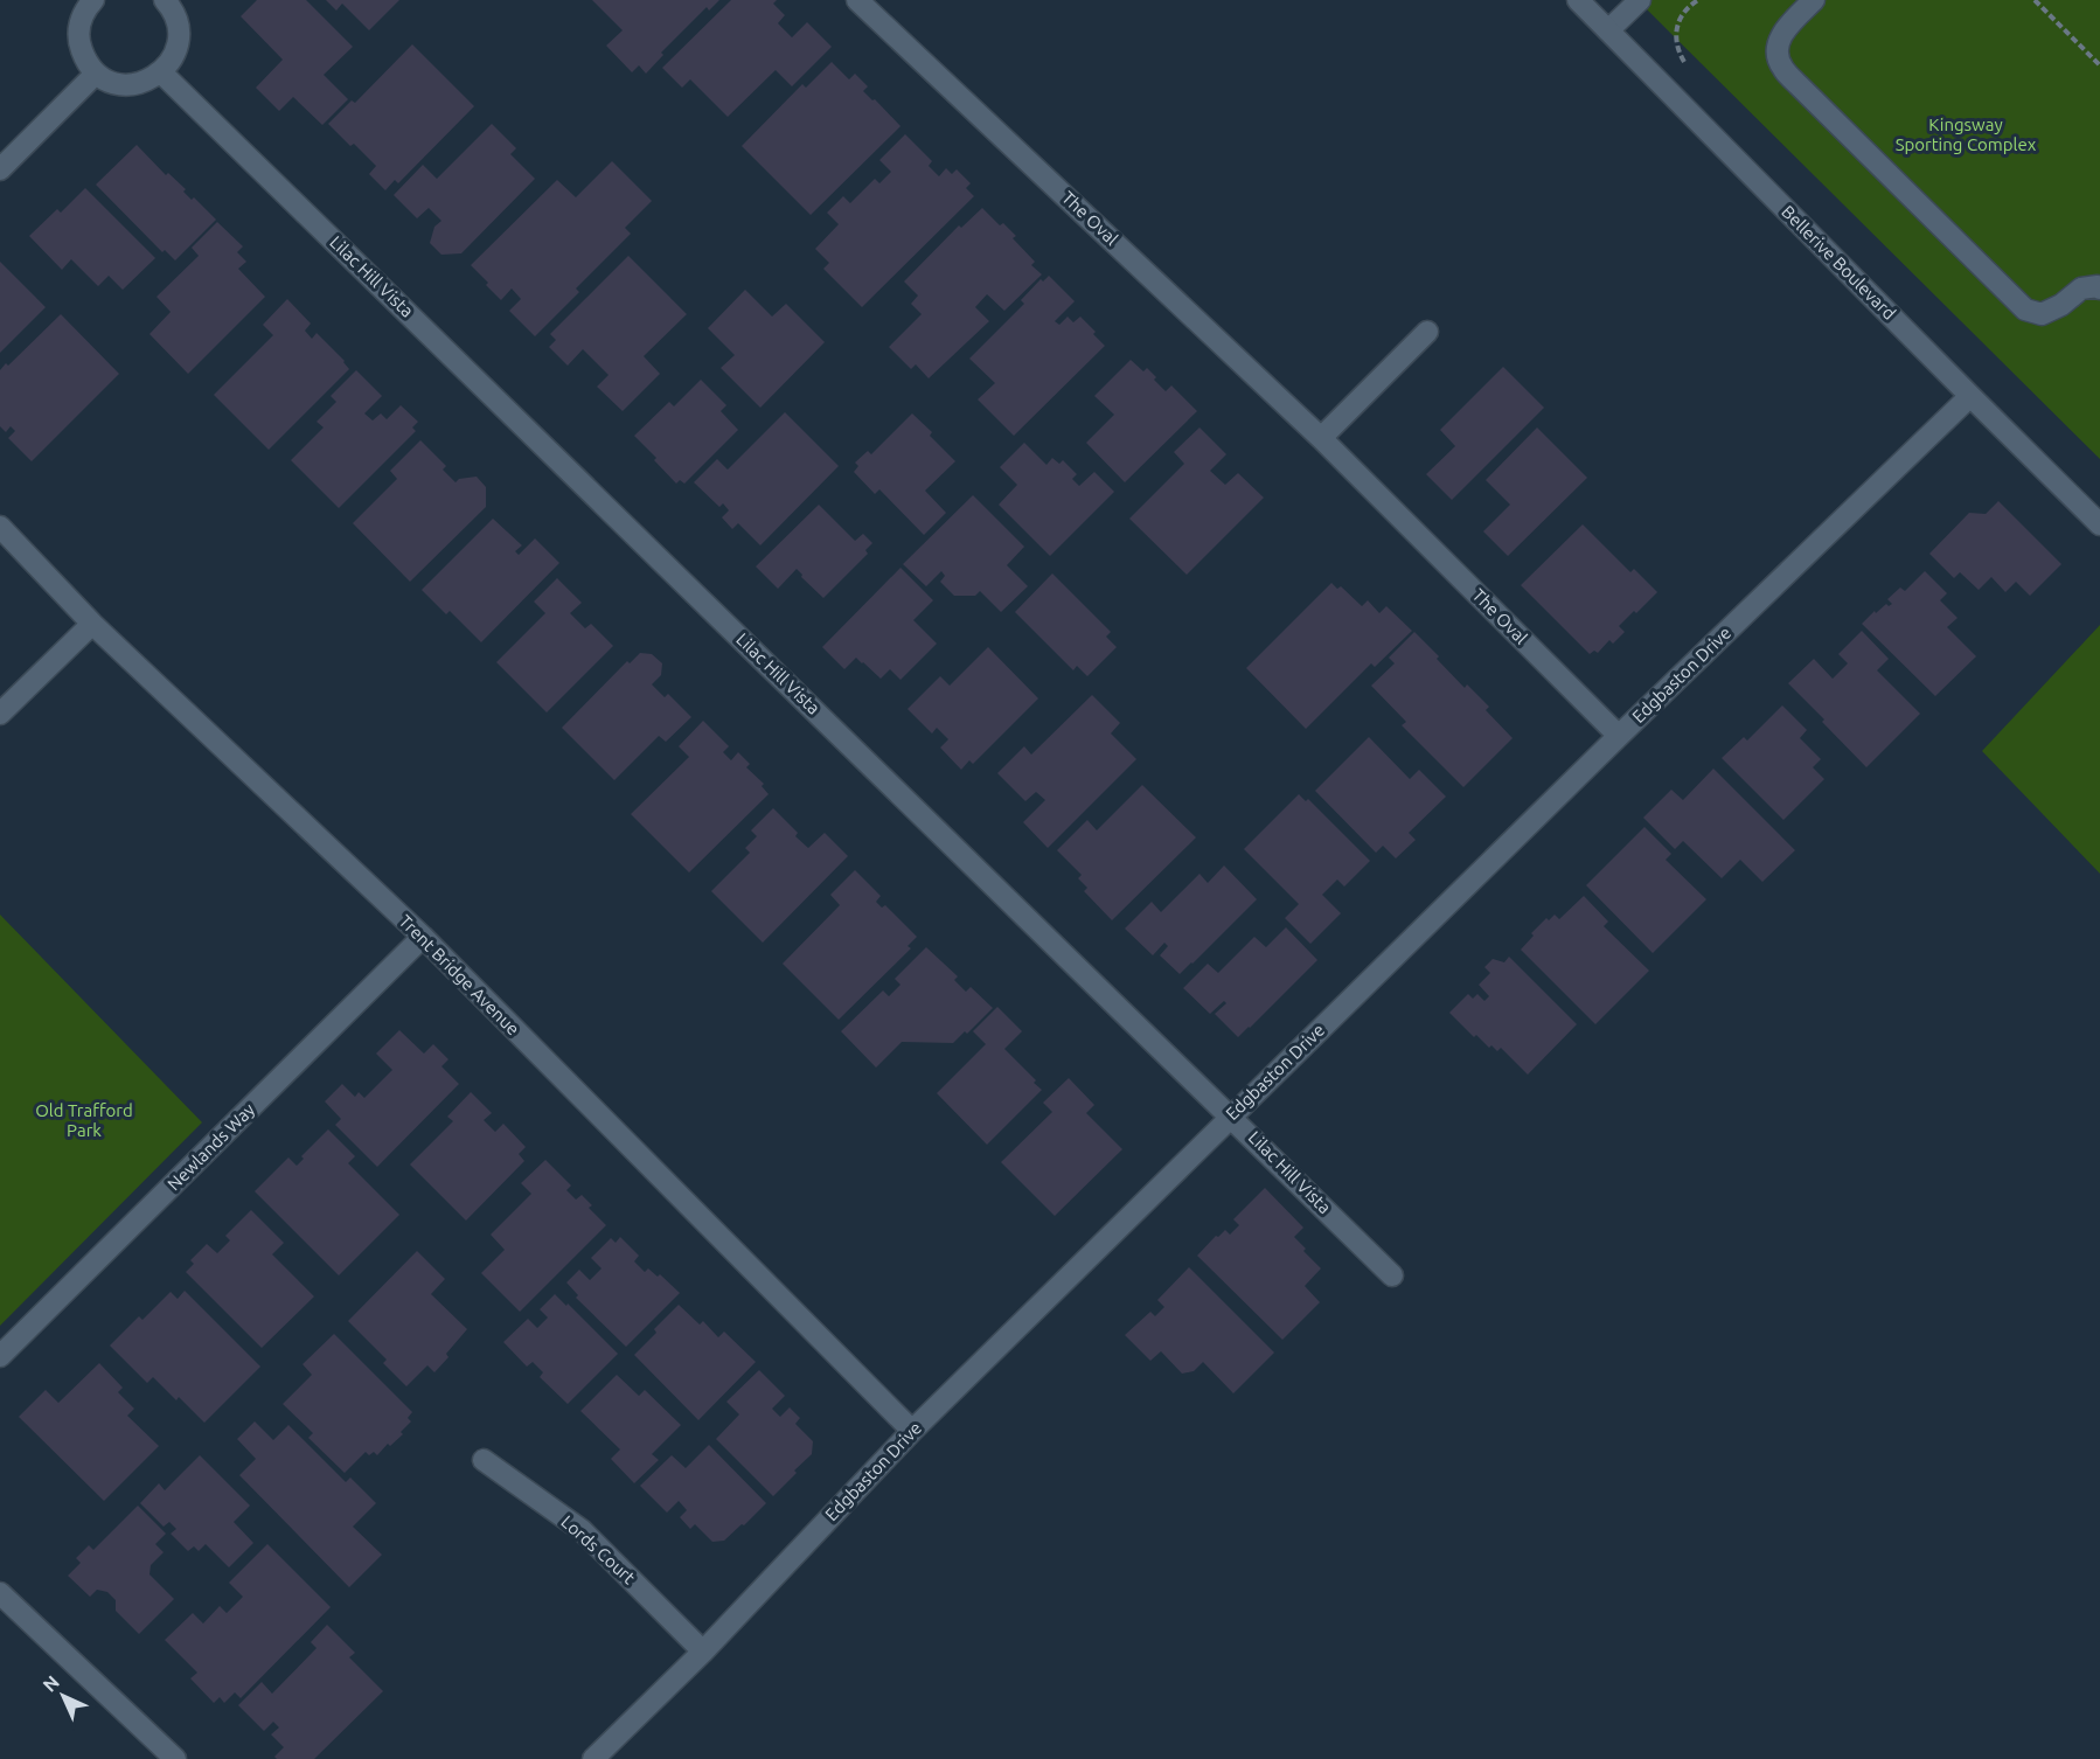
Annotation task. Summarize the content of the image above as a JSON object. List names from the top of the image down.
{
  "streets": {
    "street": [
      "The Oval",
      "Bellerive Boulevard",
      "Lilac Hill Vista",
      "Edgbaston Drive",
      "Trent Bridge Avenue",
      "Newlands Way",
      "Lords Court"
    ]
  },
  "crossings": [
    ["The Oval", "Edgbaston Drive"],
    ["Bellerive Boulevard", "Edgbaston Drive"],
    ["Lilac Hill Vista", "Edgbaston Drive"],
    ["Edgbaston Drive", "Trent Bridge Avenue"],
    ["Edgbaston Drive", "Lords Court"],
    ["Trent Bridge Avenue", "Newlands Way"]
  ],
  "parks": ["Kingsway Sporting Complex", "Old Trafford Park"],
  "north": "top left"
}
